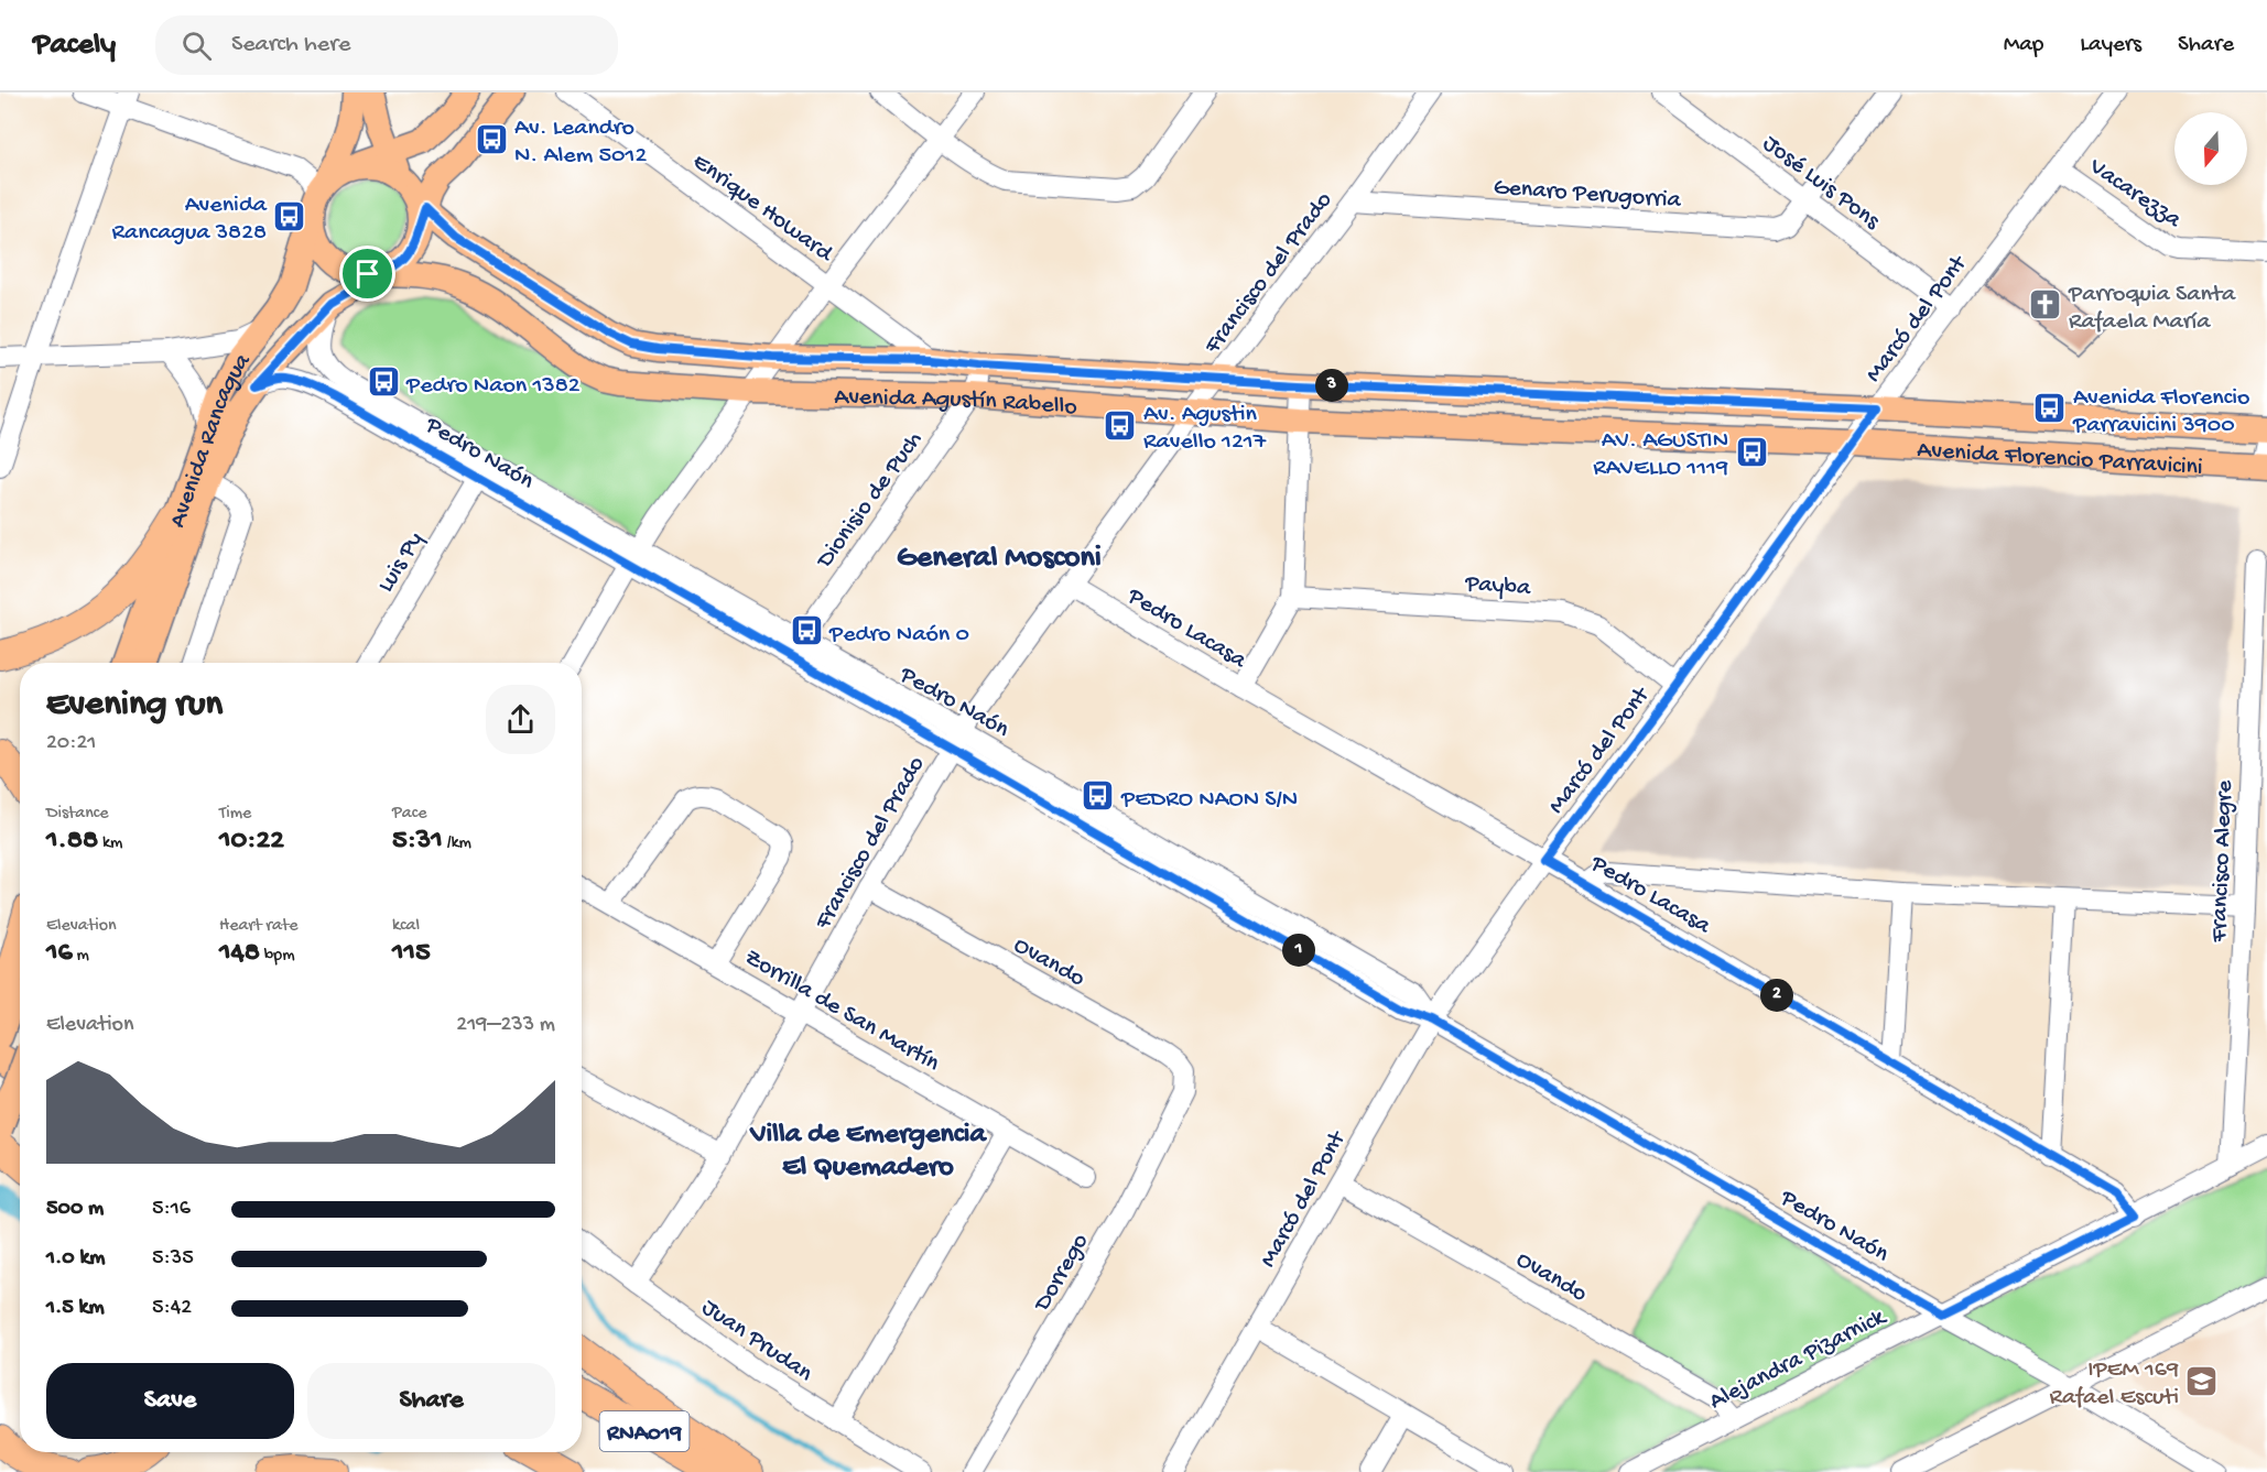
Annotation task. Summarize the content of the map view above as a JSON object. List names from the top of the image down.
{
  "streets": {
    "highway": ["RNA019"],
    "main road": ["Avenida Agustín Rabello", "Avenida Rancagua", "Avenida Florencio Parravicini"],
    "street": [
      "José Luis Pons",
      "Genaro Perugorria",
      "Vacarezza",
      "Enrique Howard",
      "Francisco del Prado",
      "Marcó del Pont",
      "Pedro Naón",
      "Dionisio de Puch",
      "Luis Py",
      "Payba",
      "Pedro Lacasa",
      "Francisco Alegre",
      "Ovando",
      "Zorrilla de San Martín",
      "Dorrego",
      "Juan Prudan",
      "Alejandra Pizarnick"
    ]
  },
  "crossings": [
    ["José Luis Pons", "Genaro Perugorria"],
    ["José Luis Pons", "Marcó del Pont"],
    ["Genaro Perugorria", "Francisco del Prado"],
    ["Vacarezza", "Marcó del Pont"],
    ["Enrique Howard", "Avenida Agustín Rabello"],
    ["Francisco del Prado", "Avenida Agustín Rabello"],
    ["Francisco del Prado", "Pedro Naón"],
    ["Francisco del Prado", "Pedro Lacasa"],
    ["Francisco del Prado", "Ovando"],
    ["Francisco del Prado", "Zorrilla de San Martín"],
    ["Francisco del Prado", "Juan Prudan"],
    ["Marcó del Pont", "Avenida Agustín Rabello"],
    ["Marcó del Pont", "Pedro Naón"],
    ["Marcó del Pont", "Avenida Florencio Parravicini"],
    ["Marcó del Pont", "Payba"],
    ["Marcó del Pont", "Pedro Lacasa"],
    ["Marcó del Pont", "Ovando"],
    ["Avenida Agustín Rabello", "Avenida Rancagua"],
    ["Avenida Agustín Rabello", "Avenida Florencio Parravicini"],
    ["Avenida Agustín Rabello", "Dionisio de Puch"],
    ["Avenida Rancagua", "Pedro Naón"],
    ["Pedro Naón", "Dionisio de Puch"],
    ["Pedro Naón", "Luis Py"],
    ["Pedro Naón", "Alejandra Pizarnick"],
    ["Pedro Lacasa", "Alejandra Pizarnick"],
    ["Francisco Alegre", "Alejandra Pizarnick"],
    ["Ovando", "Dorrego"],
    ["Ovando", "Alejandra Pizarnick"]
  ],
  "districts": ["General Mosconi", "Villa de Emergencia El Quemadero"],
  "places": {
    "bus stop": [
      "Av. Leandro N. Alem 5012",
      "Avenida Rancagua 3828",
      "Pedro Naon 1382",
      "Avenida Florencio Parravicini 3900",
      "Av. Agustin Ravello 1217",
      "AV. AGUSTIN RAVELLO 1119",
      "Pedro Naón 0",
      "PEDRO NAON S/N"
    ],
    "church": ["Parroquia Santa Rafaela María"],
    "school or university": ["IPEM 169 Rafael Escuti"]
  },
  "north": "bottom",
  "page": {
    "header": "Pacely",
    "search": "Search here",
    "nav": ["Map", "Layers", "Share"],
    "pins": ["3", "1", "2"],
    "heading": ["Evening run", "20:21"],
    "stats": [
      ["Distance", "1.88 km"],
      ["Time", "10:22"],
      ["Pace", "5:31 /km"],
      ["Elevation", "16 m"],
      ["Heart rate", "148 bpm"],
      ["kcal", "115"]
    ],
    "chart": ["Elevation", "219–233 m"],
    "list": [
      {
        "name": "500 m",
        "note": "5:16"
      },
      {
        "name": "1.0 km",
        "note": "5:35"
      },
      {
        "name": "1.5 km",
        "note": "5:42"
      }
    ],
    "buttons": ["Save", "Share"]
  }
}
